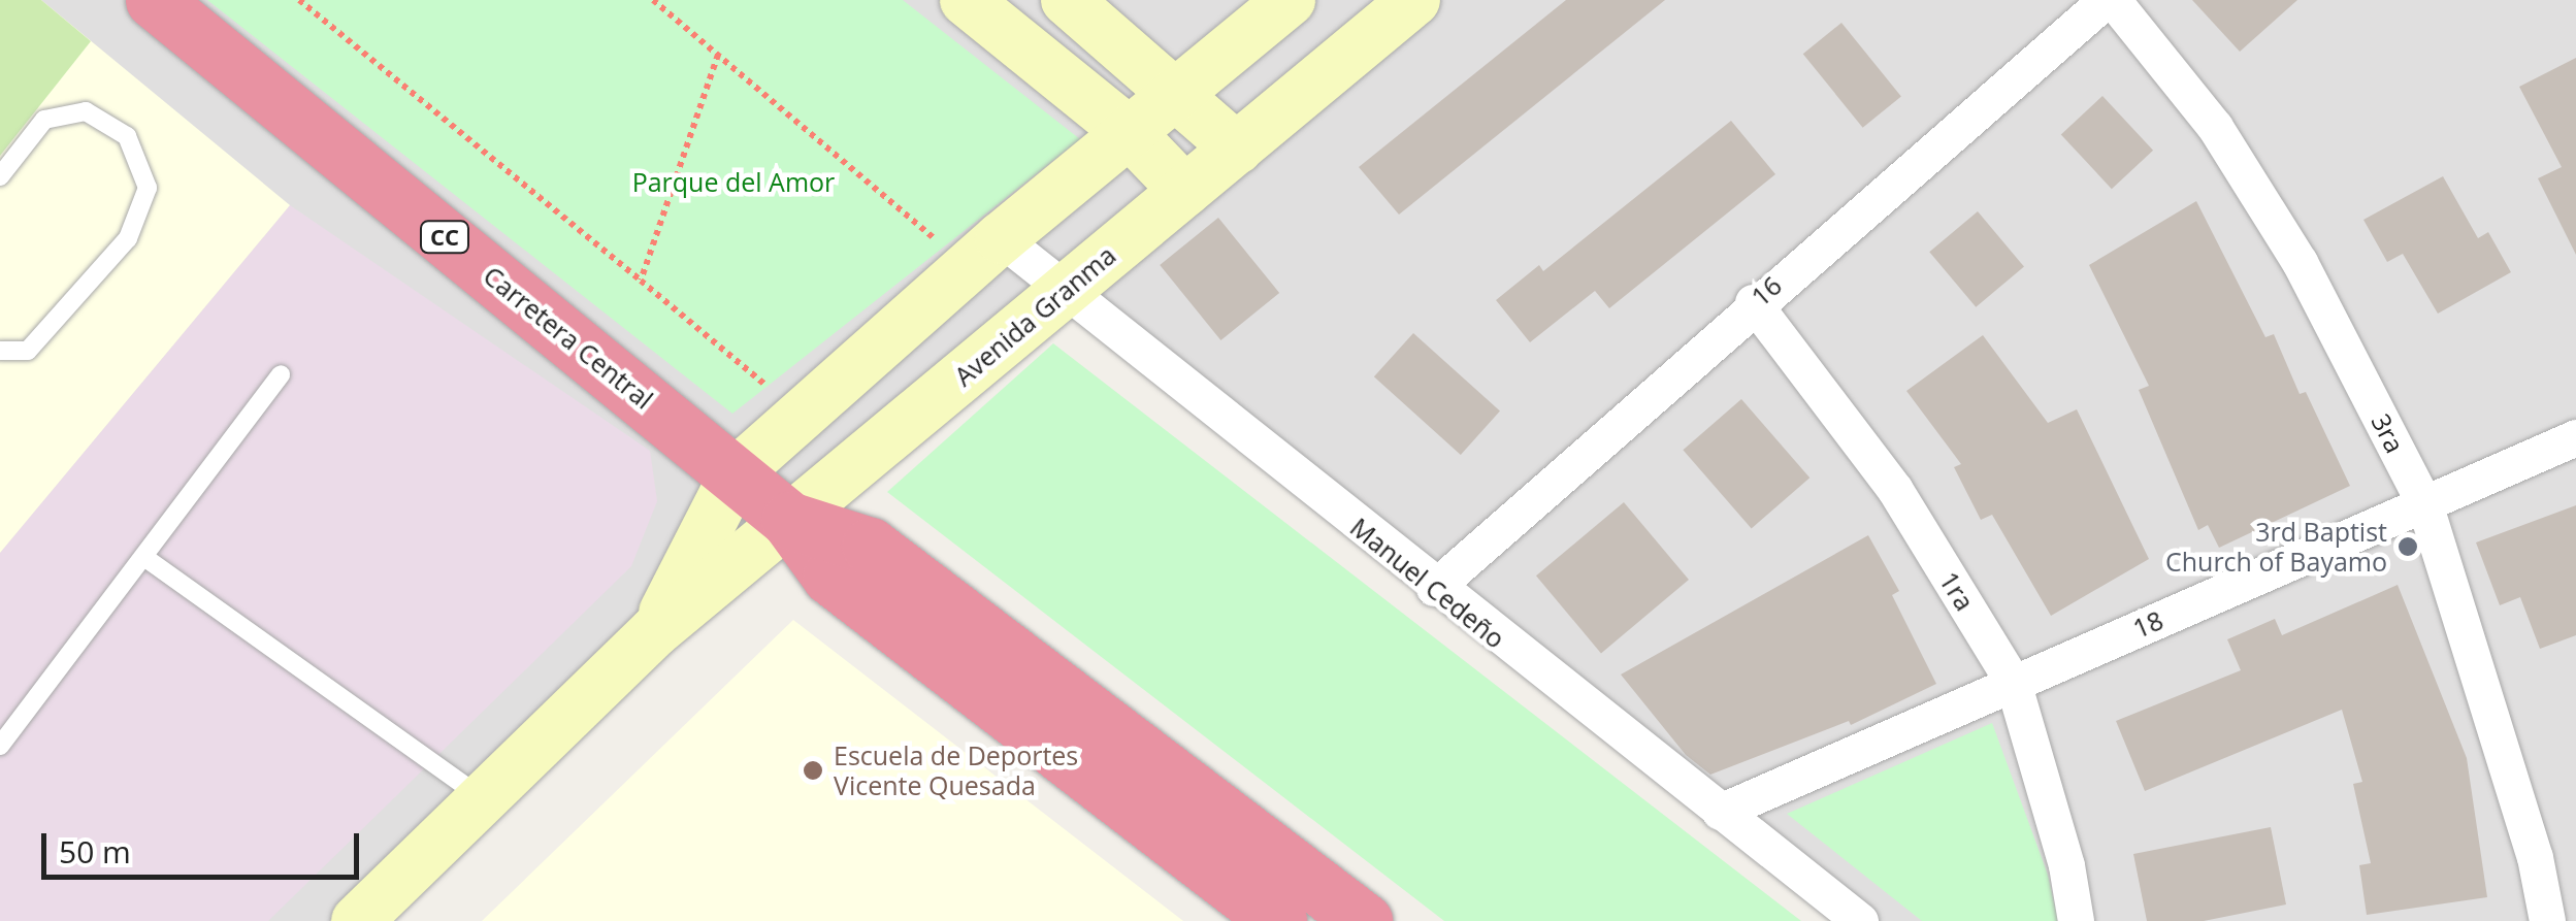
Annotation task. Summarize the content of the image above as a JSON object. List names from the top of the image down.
{
  "streets": {
    "highway": ["CC", "Carretera Central"],
    "main road": ["Avenida Granma"],
    "street": [
      "16",
      "3ra",
      "Manuel Cedeño",
      "1ra",
      "18"
    ]
  },
  "crossings": [
    ["16", "3ra"],
    ["16", "Manuel Cedeño"],
    ["16", "1ra"],
    ["Avenida Granma", "Carretera Central"],
    ["Avenida Granma", "Manuel Cedeño"],
    ["3ra", "18"],
    ["Manuel Cedeño", "18"],
    ["1ra", "18"]
  ],
  "parks": ["Parque del Amor"],
  "places": ["3rd Baptist Church of Bayamo", "Escuela de Deportes Vicente Quesada"],
  "scale_bar": "50 m"
}
